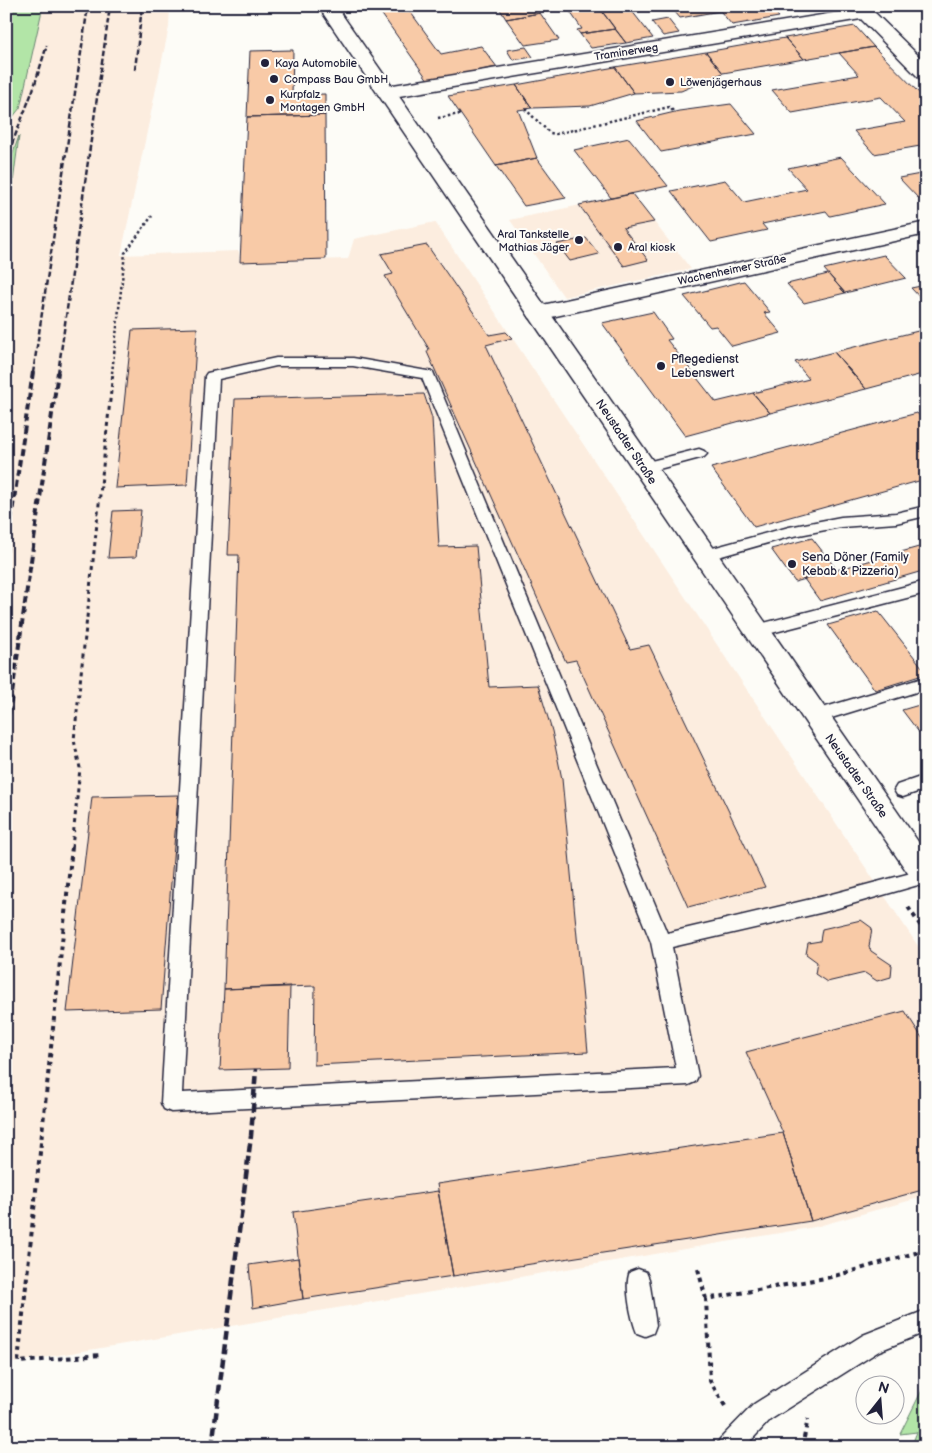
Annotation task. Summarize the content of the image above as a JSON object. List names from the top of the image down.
{
  "streets": {
    "main road": ["Traminerweg", "Wachenheimer Straße", "Neustadter Straße"]
  },
  "crossings": [
    ["Traminerweg", "Neustadter Straße"],
    ["Wachenheimer Straße", "Neustadter Straße"]
  ],
  "places": [
    "Kaya Automobile",
    "Compass Bau GmbH",
    "Löwenjägerhaus",
    "Kurpfalz Montagen GmbH",
    "Aral Tankstelle Mathias Jäger",
    "Aral kiosk",
    "Pflegedienst Lebenswert",
    "Sena Döner (Family Kebab & Pizzeria)"
  ],
  "north": "top"
}
